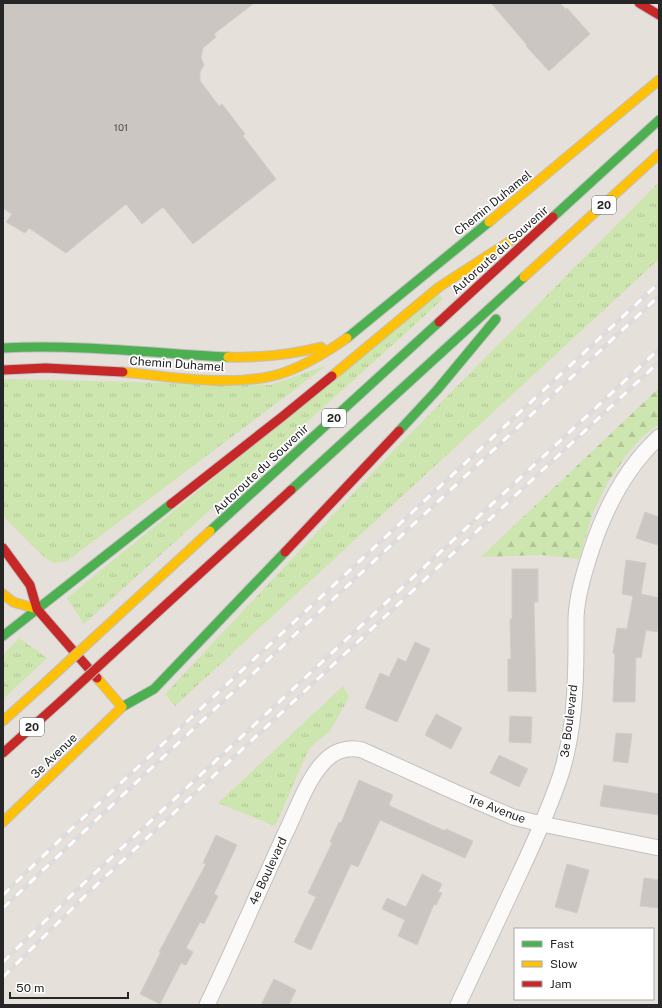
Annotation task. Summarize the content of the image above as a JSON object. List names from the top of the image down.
{
  "streets": {
    "main road": [
      "Chemin Duhamel",
      "20",
      "Autoroute du Souvenir",
      "3e Avenue"
    ],
    "street": ["3e Boulevard", "1re Avenue", "4e Boulevard"]
  },
  "crossings": [
    ["20", "3e Avenue"],
    ["3e Boulevard", "1re Avenue"],
    ["1re Avenue", "4e Boulevard"]
  ],
  "house_numbers": ["101"],
  "legend": ["Fast", "Slow", "Jam"],
  "scale_bar": "50 m"
}
